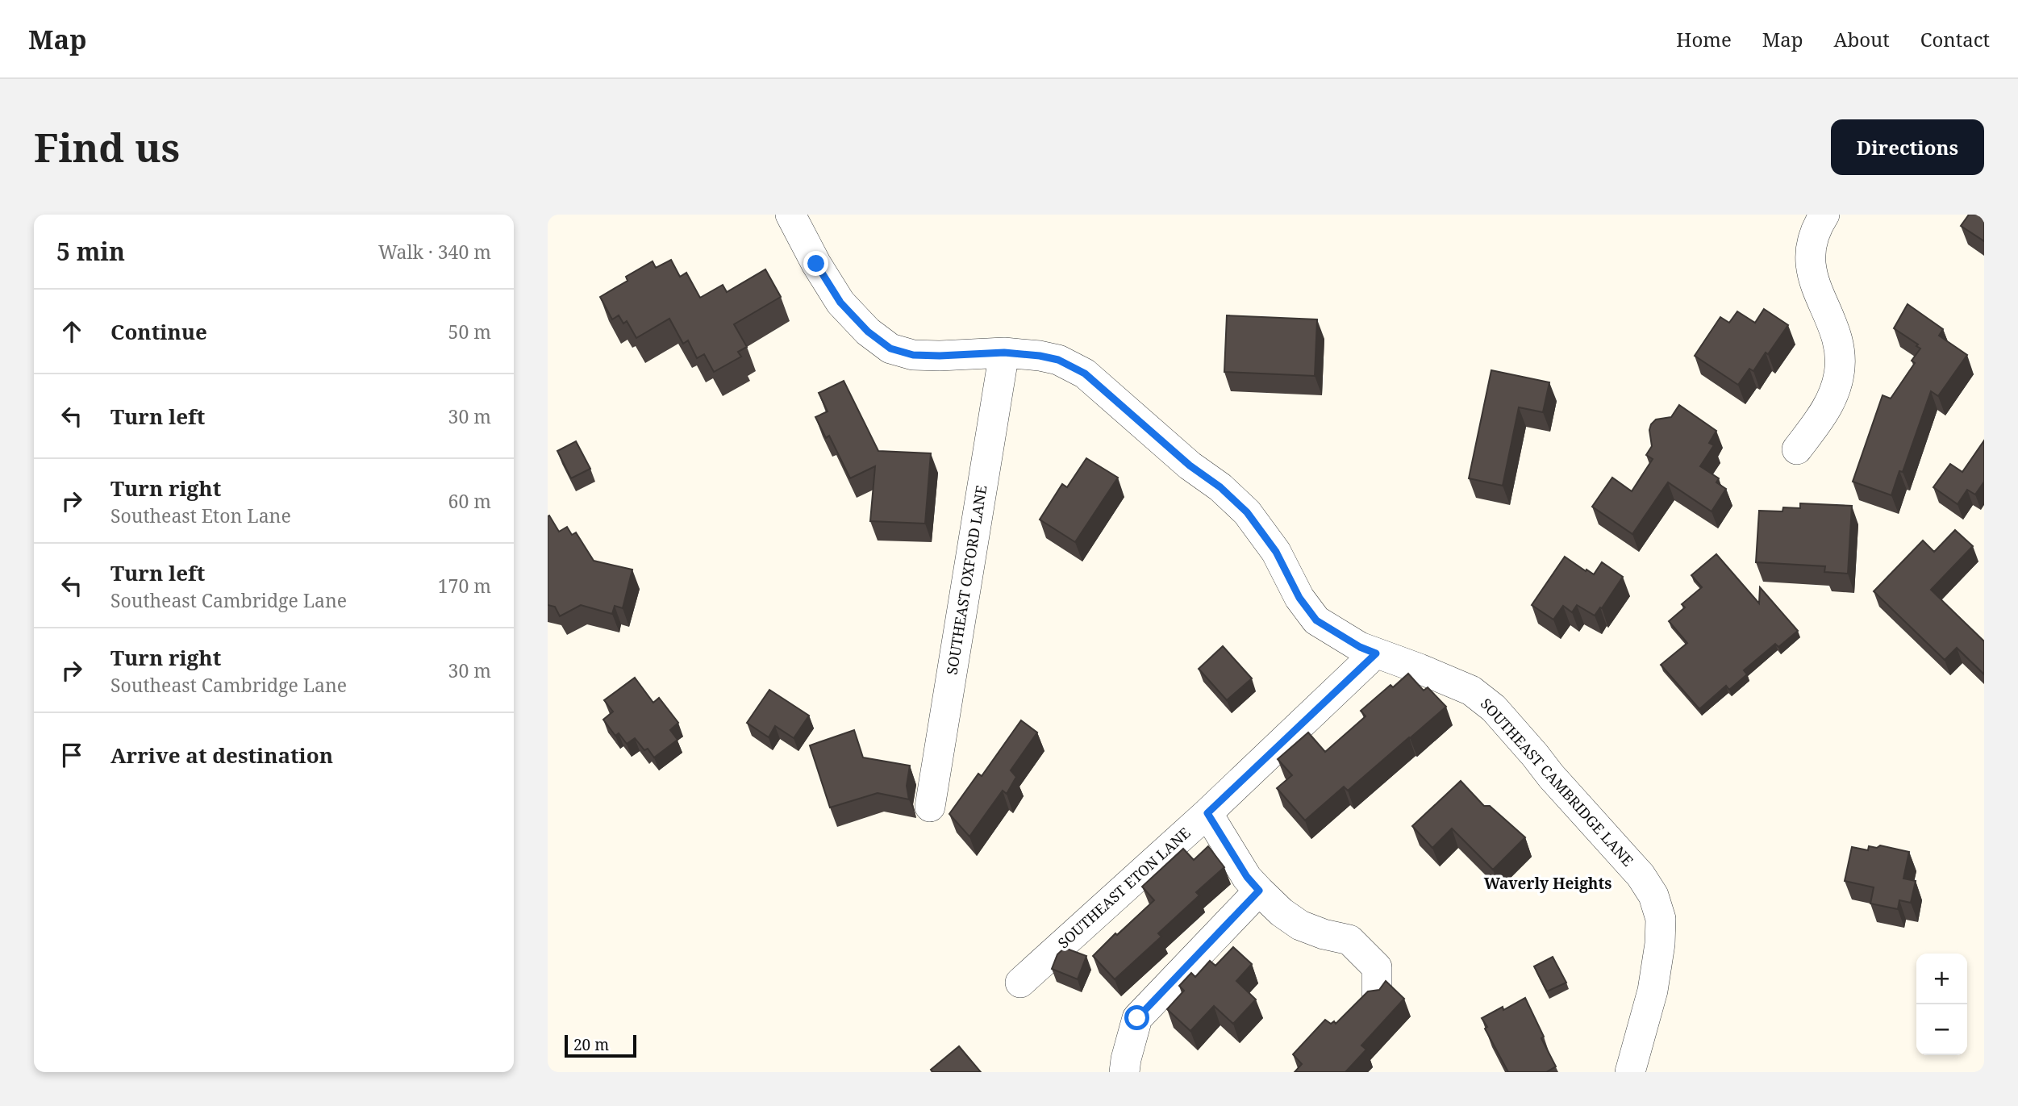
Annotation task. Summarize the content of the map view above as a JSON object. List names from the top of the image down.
{
  "streets": {
    "street": ["SOUTHEAST OXFORD LANE", "SOUTHEAST CAMBRIDGE LANE", "SOUTHEAST ETON LANE"]
  },
  "crossings": [
    ["SOUTHEAST OXFORD LANE", "SOUTHEAST CAMBRIDGE LANE"],
    ["SOUTHEAST CAMBRIDGE LANE", "SOUTHEAST ETON LANE"]
  ],
  "districts": ["Waverly Heights"],
  "scale_bar": "20 m",
  "page": {
    "header": "Map",
    "nav": [
      "Home",
      "Map",
      "About",
      "Contact"
    ],
    "buttons": "Directions",
    "title": "Find us",
    "heading": ["5 min", "Walk · 340 m"],
    "list": [
      ["Continue", "50 m"],
      ["Turn left", "30 m"],
      ["Turn right", "Southeast Eton Lane", "60 m"],
      ["Turn left", "Southeast Cambridge Lane", "170 m"],
      ["Turn right", "Southeast Cambridge Lane", "30 m"],
      "Arrive at destination"
    ],
    "map_buttons": ["+", "−"],
    "scale": "20 m"
  }
}
